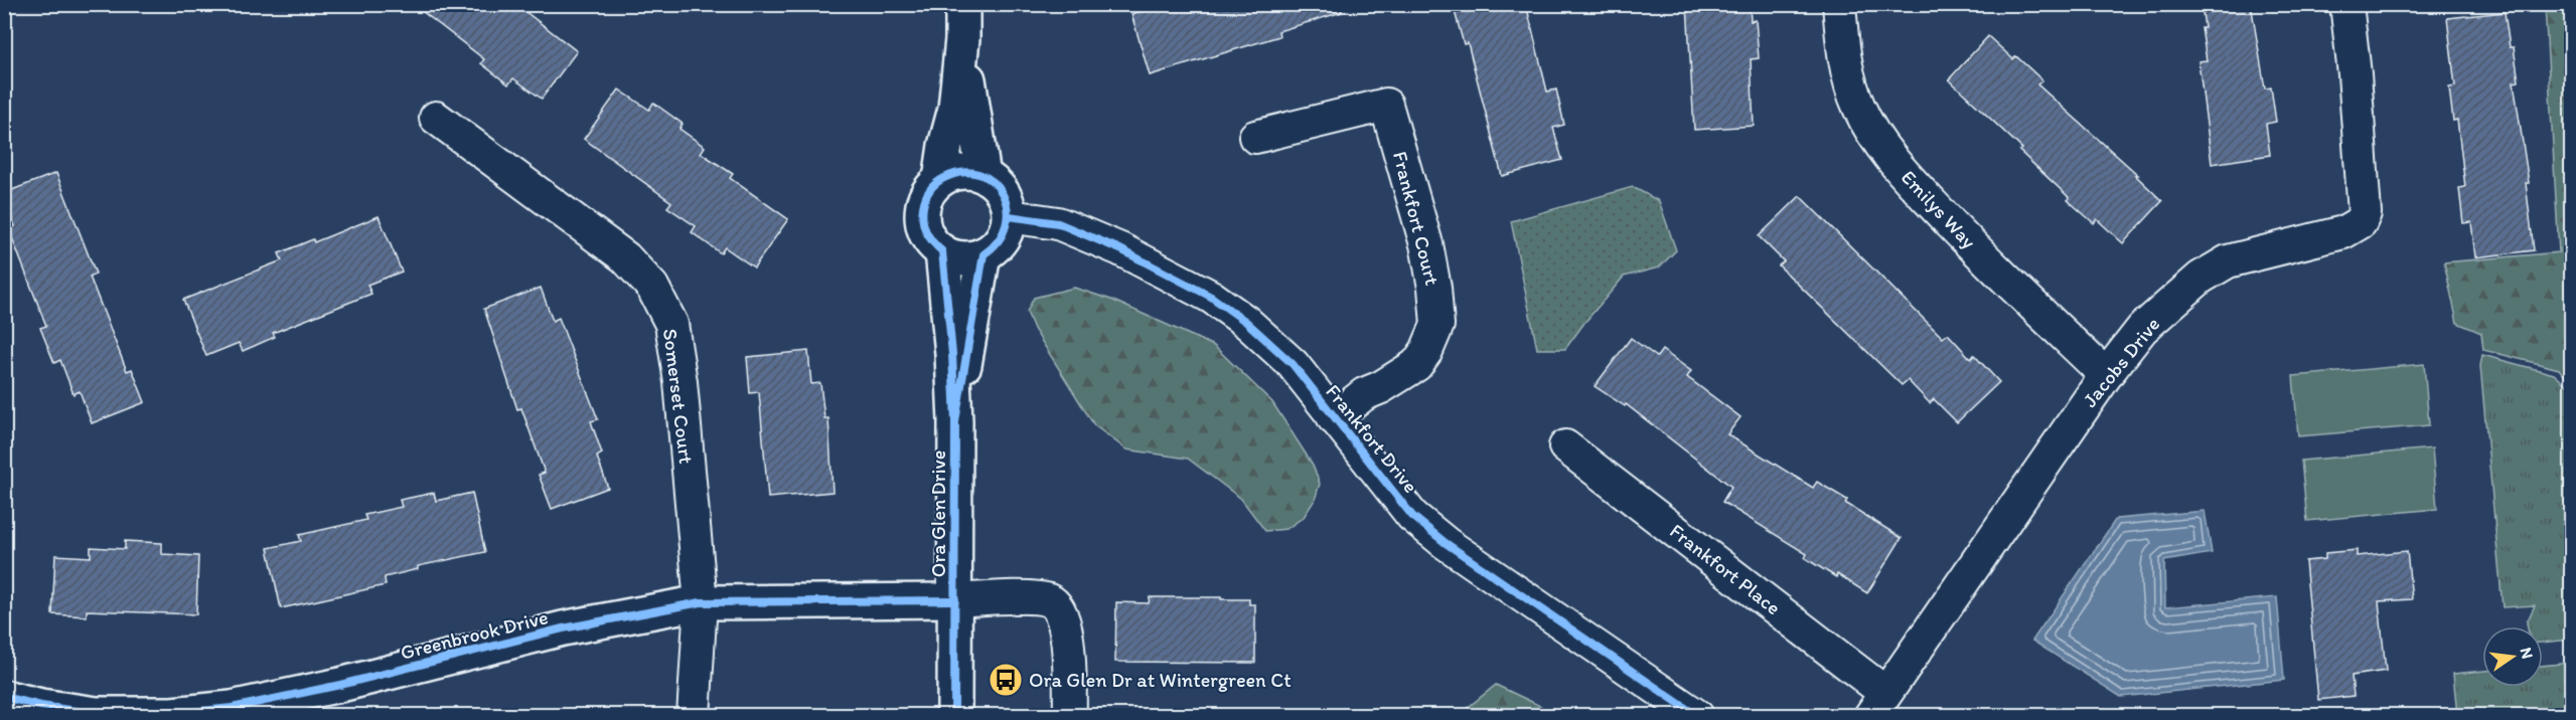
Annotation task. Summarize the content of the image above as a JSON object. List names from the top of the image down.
{
  "streets": {
    "street": [
      "Emilys Way",
      "Frankfort Court",
      "Jacobs Drive",
      "Somerset Court",
      "Frankfort Drive",
      "Ora Glen Drive",
      "Frankfort Place",
      "Greenbrook Drive"
    ]
  },
  "crossings": [
    ["Emilys Way", "Jacobs Drive"],
    ["Frankfort Court", "Frankfort Drive"],
    ["Jacobs Drive", "Frankfort Place"],
    ["Somerset Court", "Greenbrook Drive"],
    ["Frankfort Drive", "Ora Glen Drive"],
    ["Ora Glen Drive", "Greenbrook Drive"]
  ],
  "places": {
    "bus stop": ["Ora Glen Dr at Wintergreen Ct"]
  },
  "north": "right"
}
